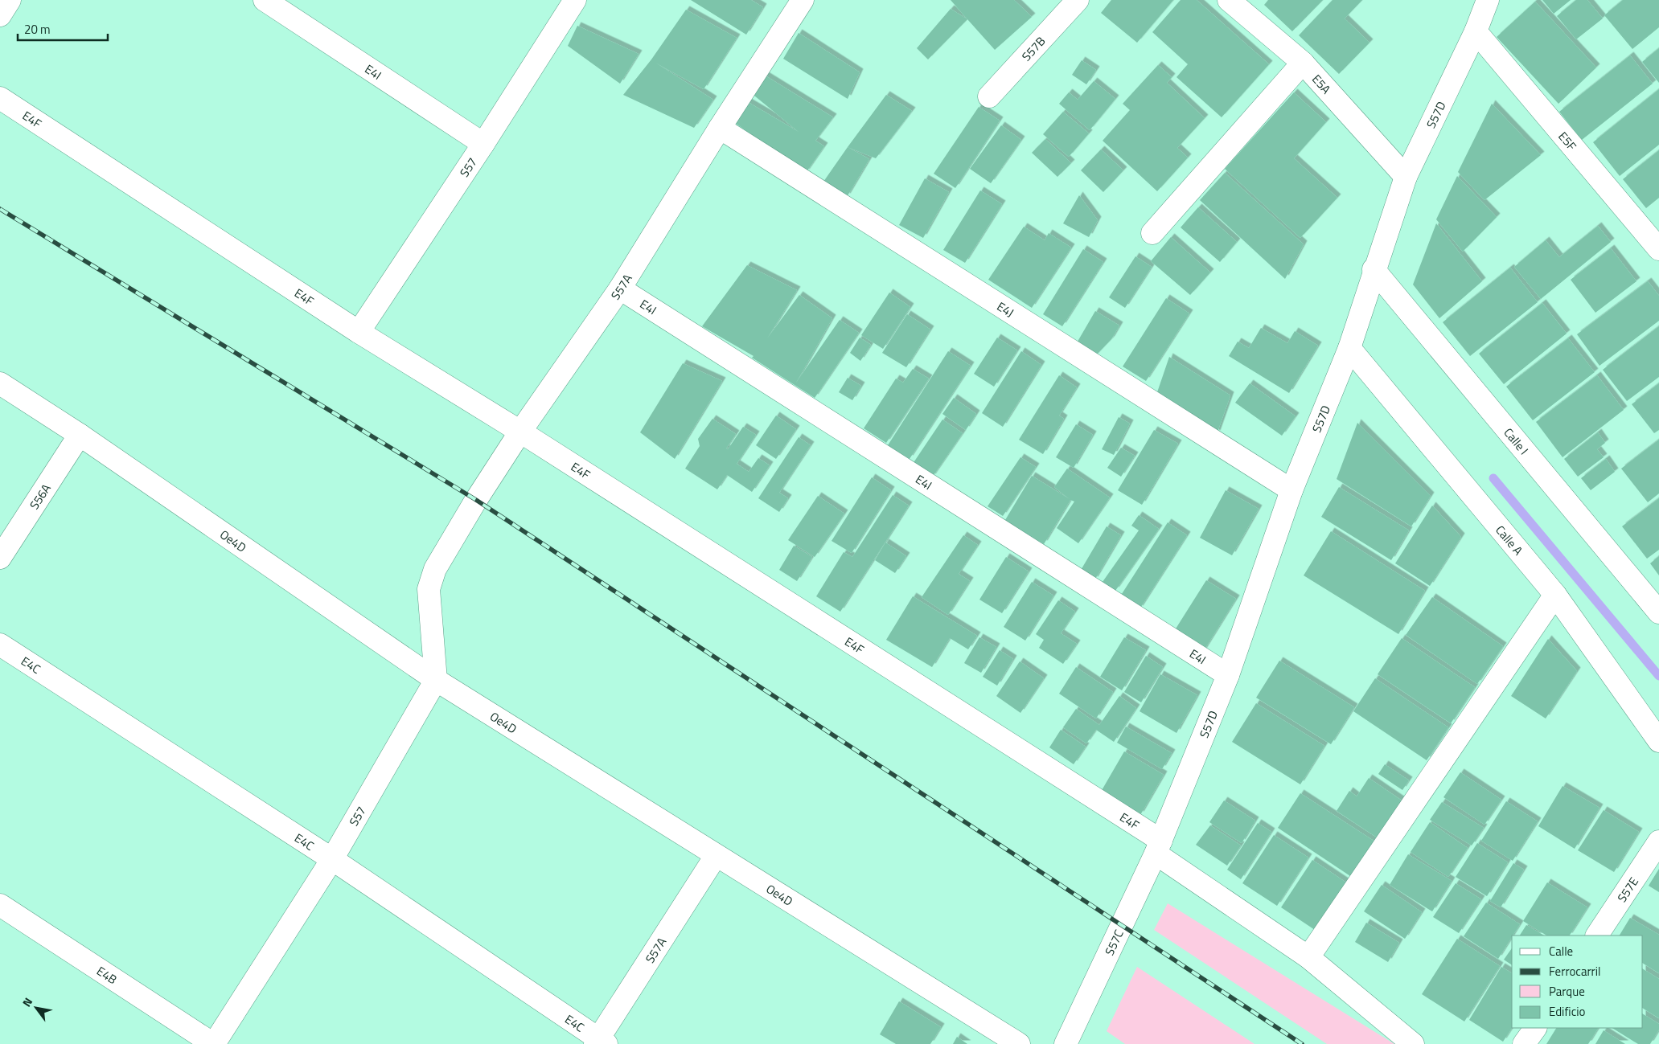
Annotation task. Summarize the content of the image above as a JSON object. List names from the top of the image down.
{
  "streets": {
    "street": [
      "S57B",
      "E4I",
      "E5A",
      "S57D",
      "E4F",
      "E5F",
      "S57",
      "S57A",
      "E4J",
      "Calle I",
      "S56A",
      "Calle A",
      "Oe4D",
      "E4C",
      "S57E",
      "S57C",
      "E4B"
    ]
  },
  "crossings": [
    ["E4I", "S57D"],
    ["E4I", "S57"],
    ["E4I", "S57A"],
    ["E5A", "S57D"],
    ["S57D", "E4F"],
    ["S57D", "E5F"],
    ["S57D", "E4J"],
    ["S57D", "Calle I"],
    ["S57D", "Calle A"],
    ["S57D", "S57C"],
    ["E4F", "S57"],
    ["E4F", "S57A"],
    ["E4F", "S57C"],
    ["S57", "S57A"],
    ["S57", "Oe4D"],
    ["S57", "E4C"],
    ["S57", "E4B"],
    ["S57A", "E4J"],
    ["S57A", "Oe4D"],
    ["S57A", "E4C"],
    ["S56A", "Oe4D"]
  ],
  "legend": [
    "Calle",
    "Ferrocarril",
    "Parque",
    "Edificio"
  ],
  "scale_bar": "20 m",
  "north": "top left"
}
